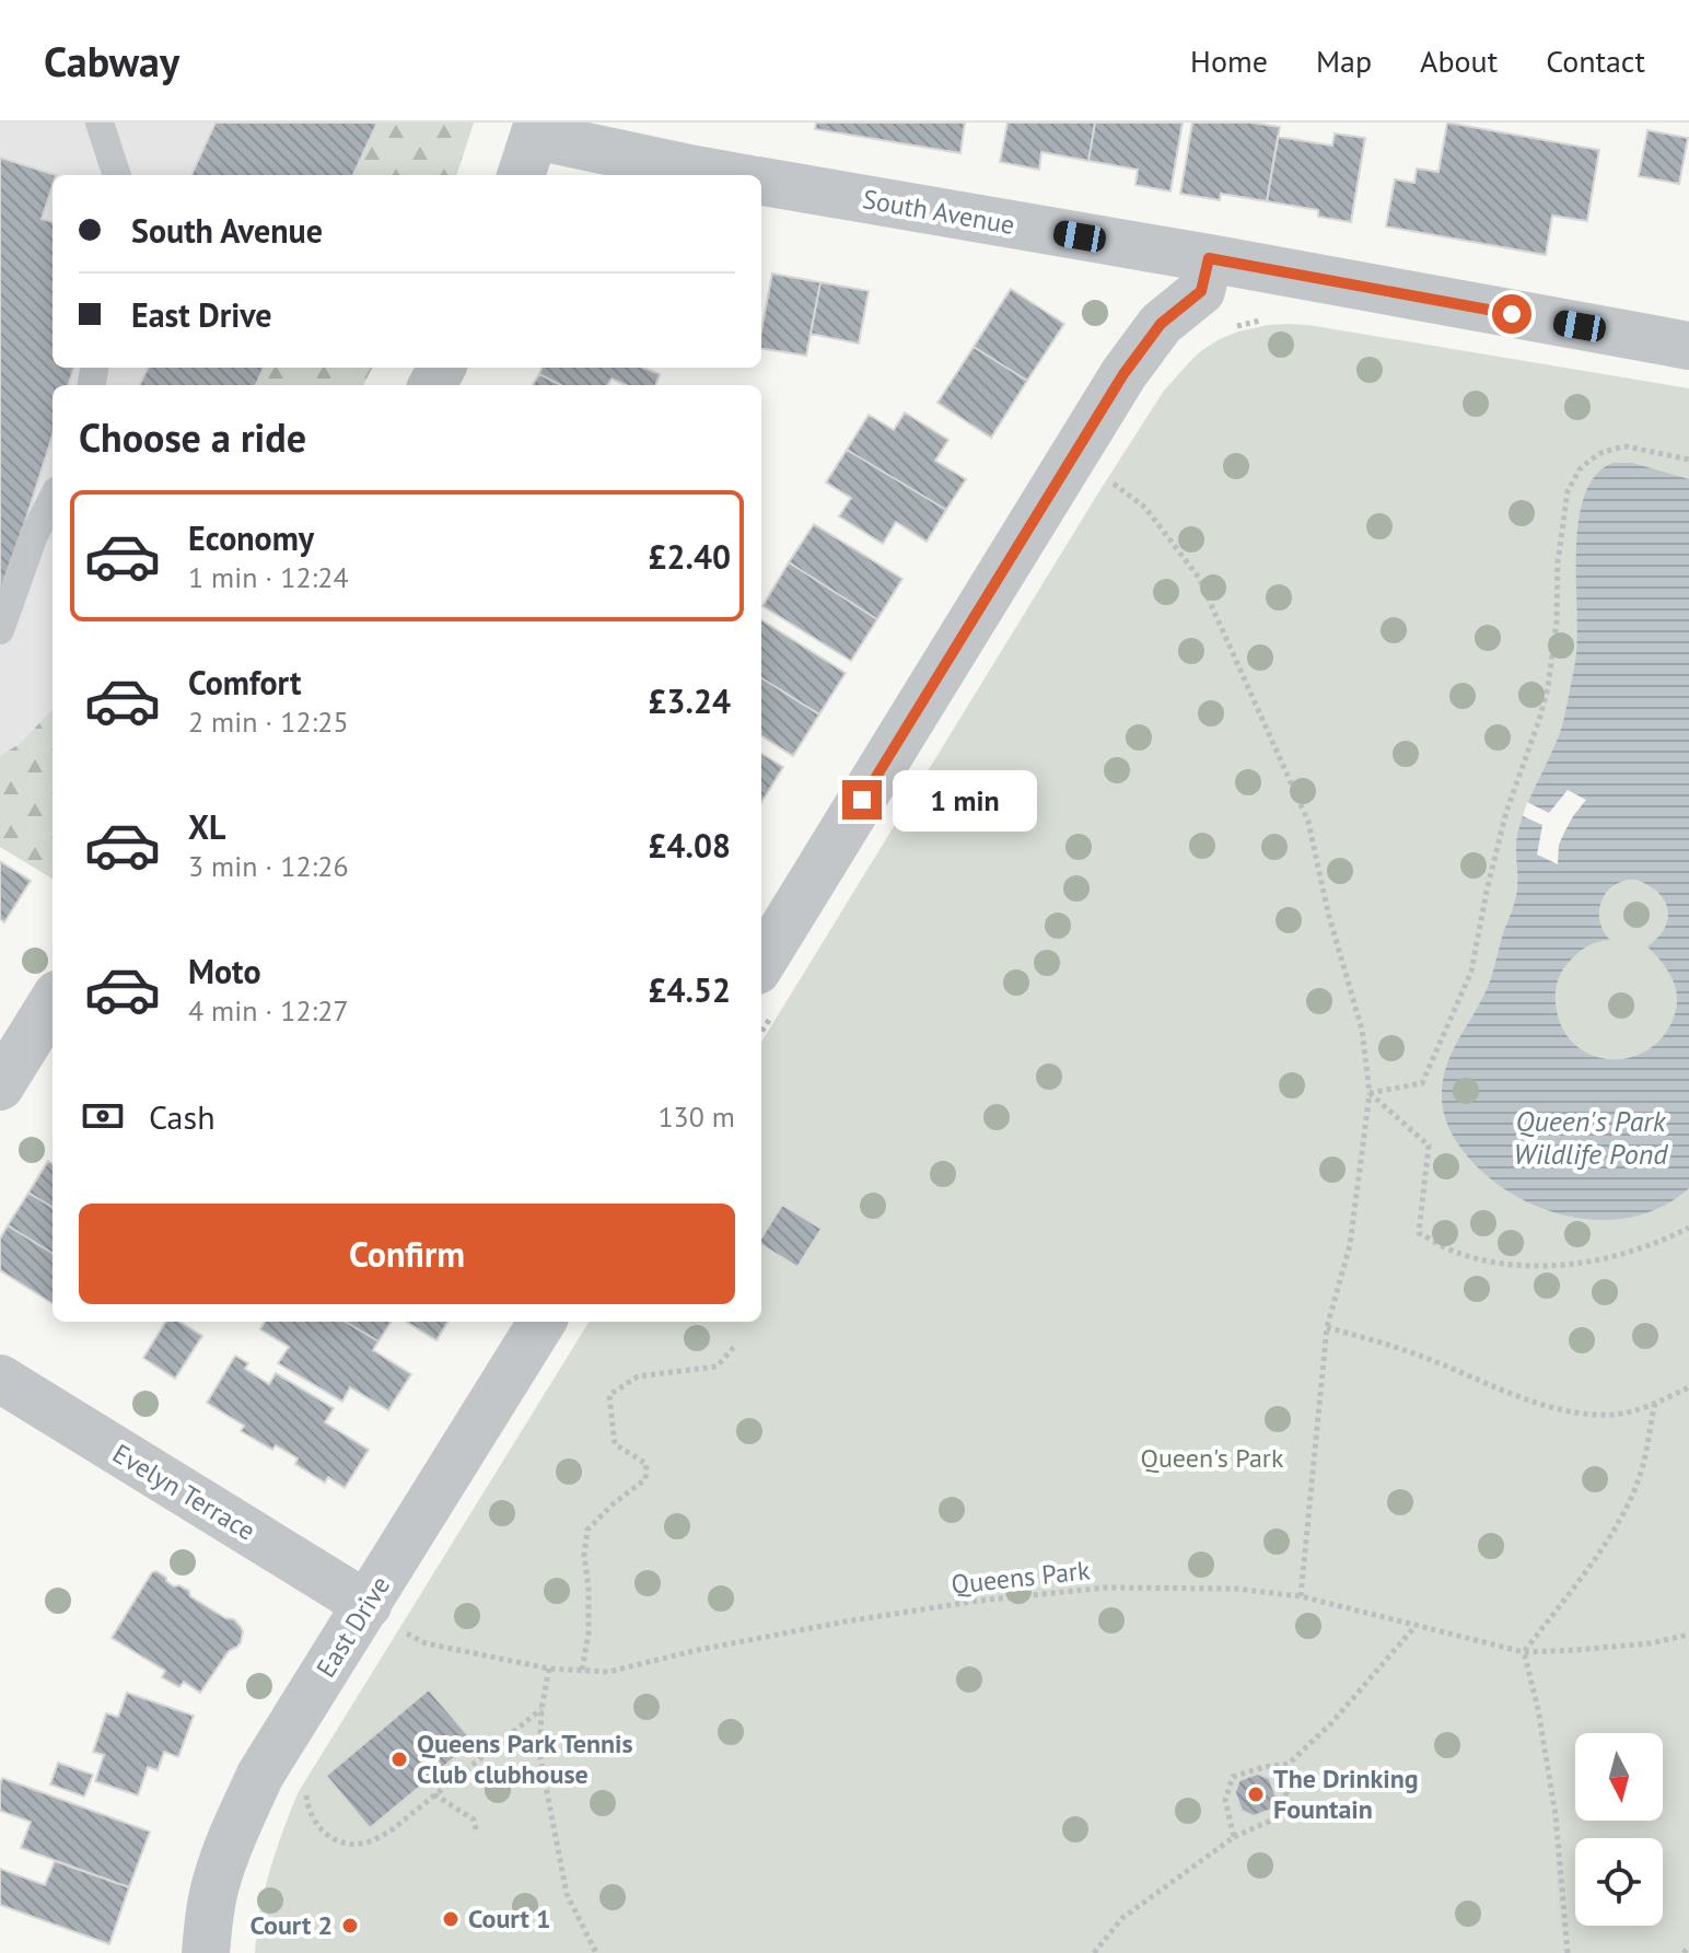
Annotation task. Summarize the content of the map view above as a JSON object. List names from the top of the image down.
{
  "streets": {
    "street": ["South Avenue", "Evelyn Terrace", "East Drive"],
    "path": ["Queens Park"]
  },
  "crossings": [
    ["Evelyn Terrace", "Queens Park"],
    ["Evelyn Terrace", "East Drive"],
    ["Queens Park", "East Drive"]
  ],
  "water": ["Queen's Park Wildlife Pond"],
  "parks": ["Queen's Park"],
  "places": [
    "Queens Park Tennis Club clubhouse",
    "The Drinking Fountain",
    "Court 1",
    "Court 2"
  ],
  "north": "bottom",
  "page": {
    "header": "Cabway",
    "nav": [
      "Home",
      "Map",
      "About",
      "Contact"
    ],
    "banner": ["South Avenue", "East Drive"],
    "heading": "Choose a ride",
    "list": [
      {
        "name": "Economy",
        "note": "1 min · 12:24",
        "value": "£2.40"
      },
      {
        "name": "Comfort",
        "note": "2 min · 12:25",
        "value": "£3.24"
      },
      {
        "name": "XL",
        "note": "3 min · 12:26",
        "value": "£4.08"
      },
      {
        "name": "Moto",
        "note": "4 min · 12:27",
        "value": "£4.52"
      }
    ],
    "bubble": "1 min",
    "pay": ["Cash", "130 m"],
    "buttons": "Confirm"
  }
}
